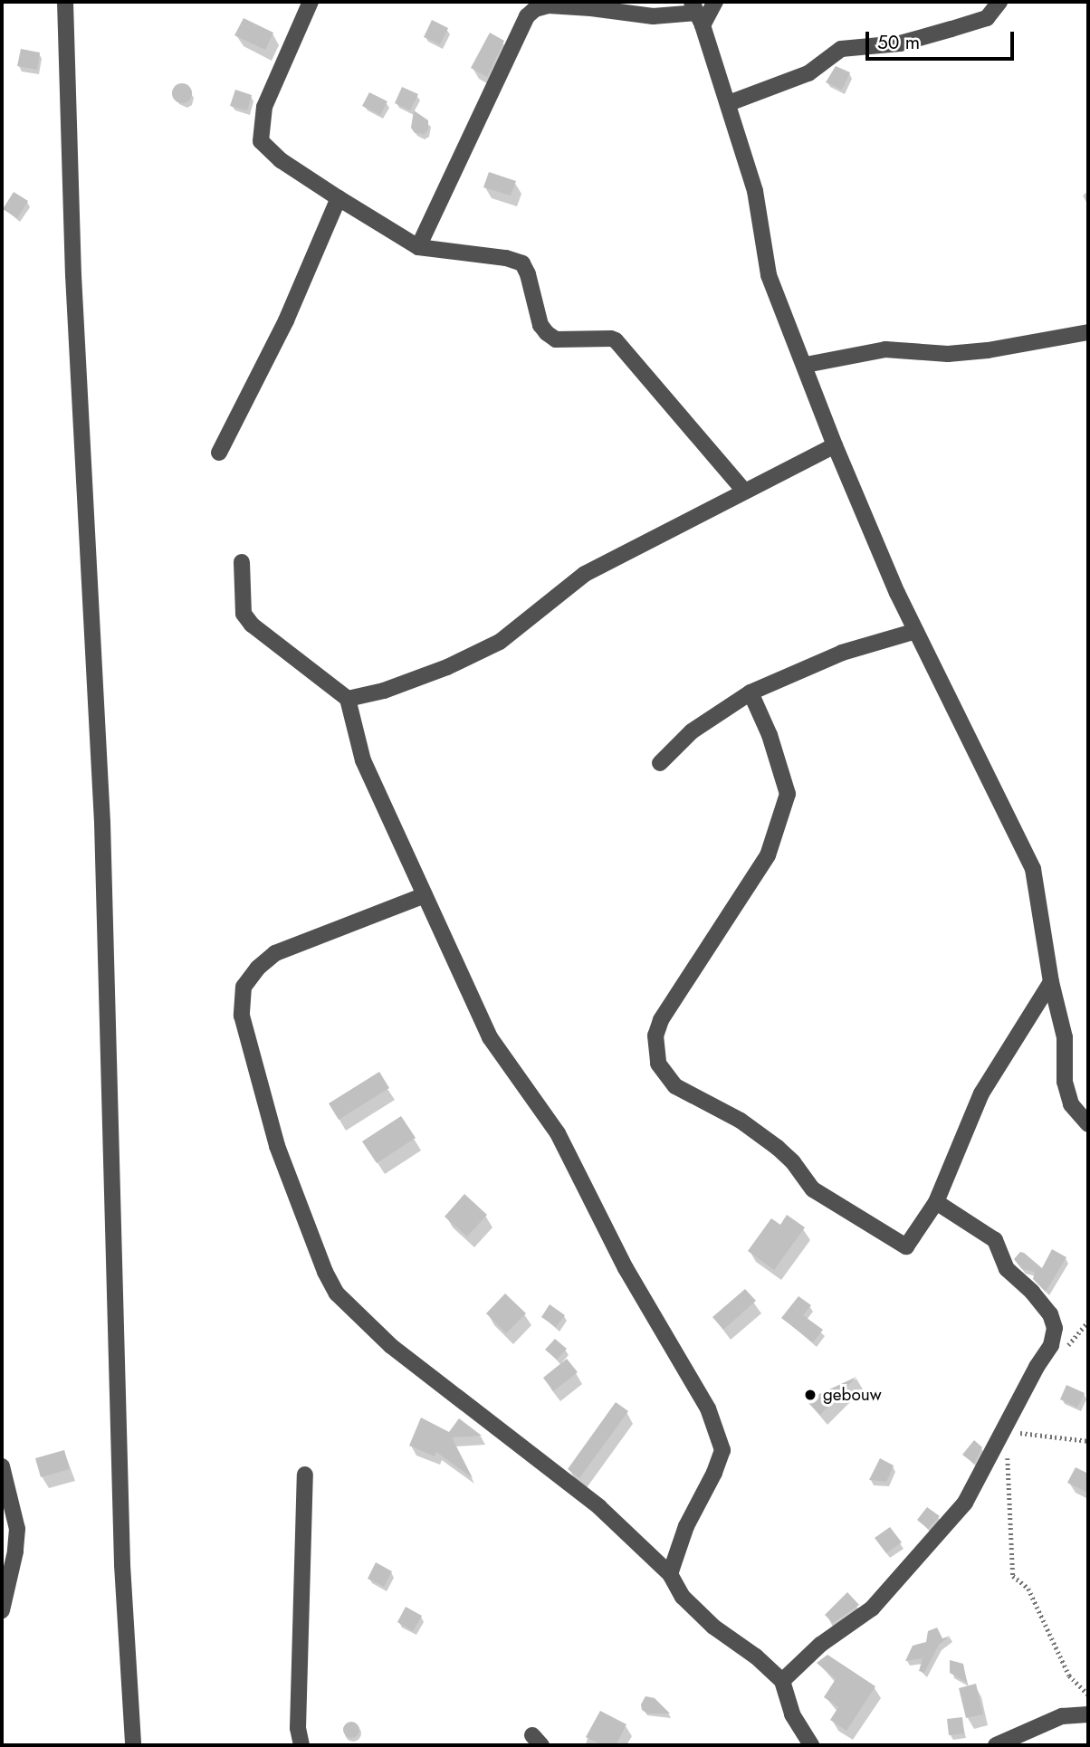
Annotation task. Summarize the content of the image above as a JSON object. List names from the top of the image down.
{
  "places": ["gebouw"],
  "scale_bar": "50 m"
}
